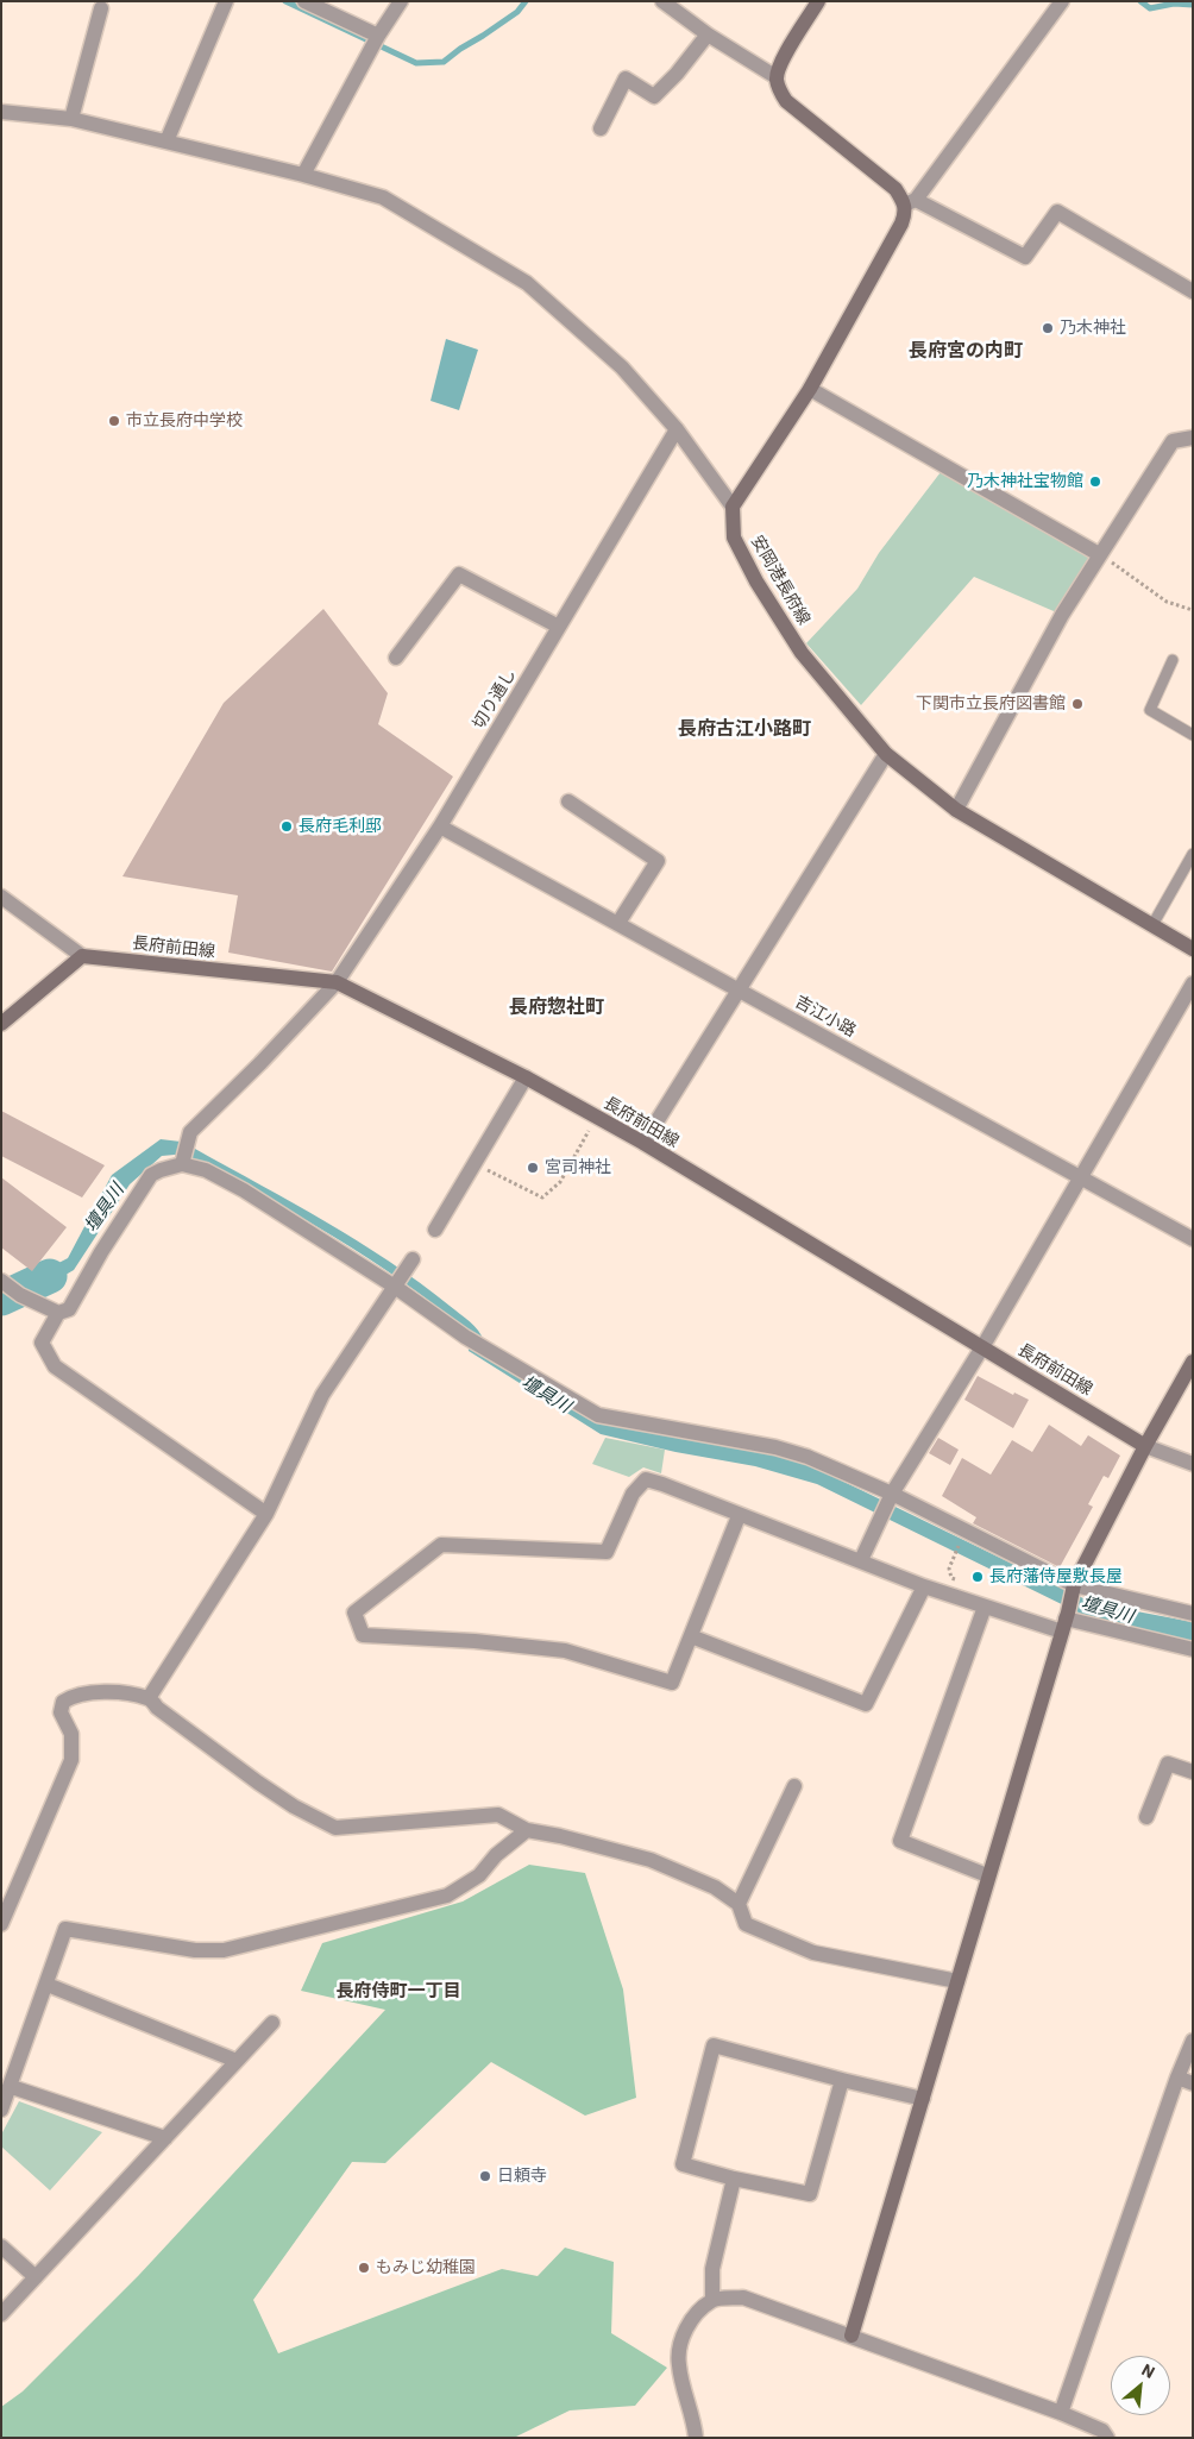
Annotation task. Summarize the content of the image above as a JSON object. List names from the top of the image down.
{
  "streets": {
    "main road": ["安岡港長府線", "長府前田線"],
    "street": ["切り通し", "吉江小路"]
  },
  "crossings": [
    ["切り通し", "長府前田線"],
    ["切り通し", "吉江小路"]
  ],
  "districts": [
    "長府宮の内町",
    "長府古江小路町",
    "長府惣社町",
    "長府侍町一丁目"
  ],
  "water": ["壇具川"],
  "places": [
    "乃木神社",
    "市立長府中学校",
    "乃木神社宝物館",
    "下関市立長府図書館",
    "長府毛利邸",
    "宮司神社",
    "長府藩侍屋敷長屋",
    "日頼寺",
    "もみじ幼稚園"
  ],
  "north": "top right"
}
